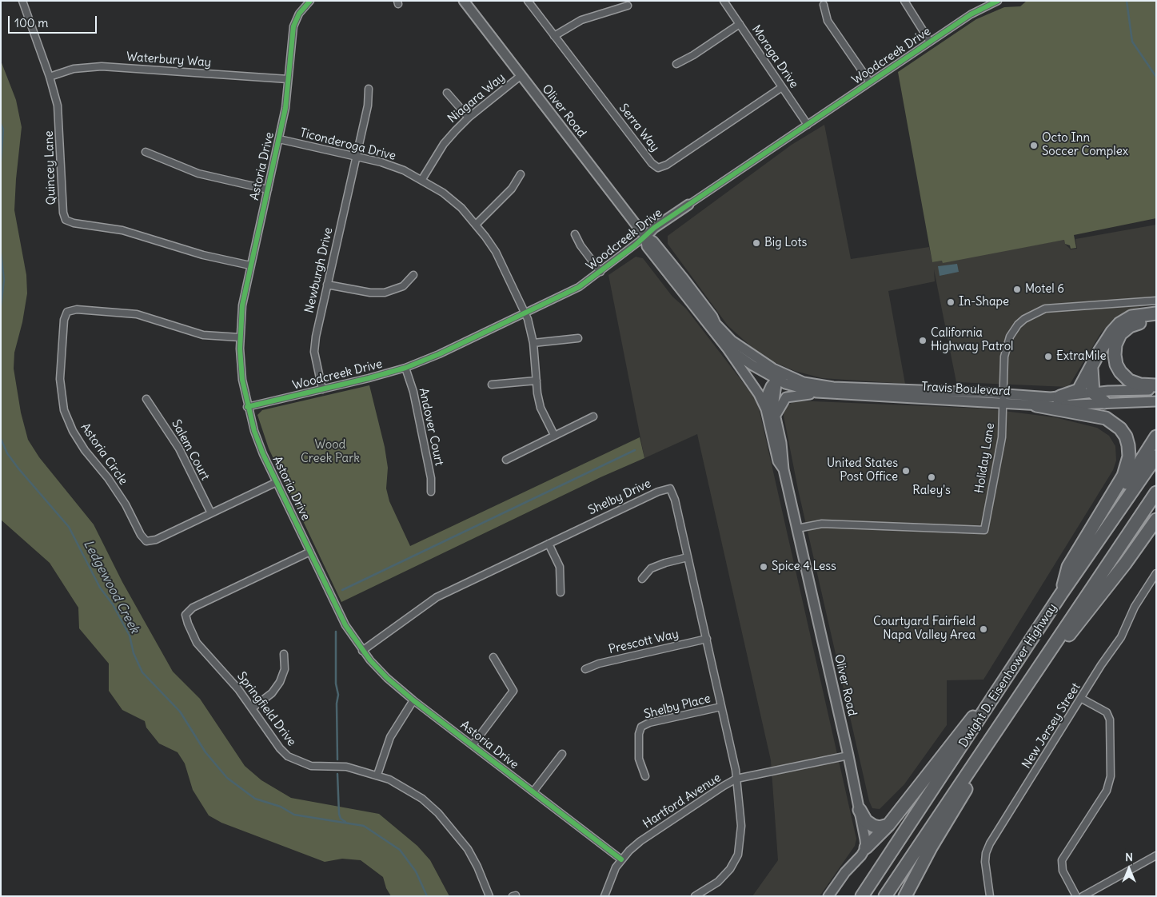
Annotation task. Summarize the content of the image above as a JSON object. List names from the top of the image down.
{
  "streets": {
    "highway": ["Dwight D. Eisenhower Highway"],
    "street": [
      "Woodcreek Drive",
      "Moraga Drive",
      "Waterbury Way",
      "Niagara Way",
      "Oliver Road",
      "Serra Way",
      "Ticonderoga Drive",
      "Astoria Drive",
      "Quincey Lane",
      "Newburgh Drive",
      "Travis Boulevard",
      "Andover Court",
      "Salem Court",
      "Astoria Circle",
      "Holiday Lane",
      "Shelby Drive",
      "Prescott Way",
      "Shelby Place",
      "Springfield Drive",
      "New Jersey Street",
      "Hartford Avenue"
    ]
  },
  "crossings": [
    ["Woodcreek Drive", "Moraga Drive"],
    ["Woodcreek Drive", "Oliver Road"],
    ["Woodcreek Drive", "Ticonderoga Drive"],
    ["Woodcreek Drive", "Astoria Drive"],
    ["Woodcreek Drive", "Newburgh Drive"],
    ["Woodcreek Drive", "Andover Court"],
    ["Moraga Drive", "Serra Way"],
    ["Waterbury Way", "Astoria Drive"],
    ["Waterbury Way", "Quincey Lane"],
    ["Niagara Way", "Oliver Road"],
    ["Niagara Way", "Ticonderoga Drive"],
    ["Oliver Road", "Travis Boulevard"],
    ["Oliver Road", "Holiday Lane"],
    ["Oliver Road", "Hartford Avenue"],
    ["Ticonderoga Drive", "Astoria Drive"],
    ["Ticonderoga Drive", "Newburgh Drive"],
    ["Astoria Drive", "Quincey Lane"],
    ["Astoria Drive", "Astoria Circle"],
    ["Astoria Drive", "Shelby Drive"],
    ["Astoria Drive", "Springfield Drive"],
    ["Astoria Drive", "Hartford Avenue"],
    ["Travis Boulevard", "Holiday Lane"],
    ["Salem Court", "Astoria Circle"],
    ["Shelby Drive", "Prescott Way"],
    ["Shelby Drive", "Shelby Place"],
    ["Shelby Drive", "Hartford Avenue"]
  ],
  "water": ["Ledgewood Creek"],
  "parks": ["Wood Creek Park"],
  "places": [
    "Octo Inn Soccer Complex",
    "Big Lots",
    "Motel 6",
    "In-Shape",
    "California Highway Patrol",
    "ExtraMile",
    "United States Post Office",
    "Raley's",
    "Spice 4 Less",
    "Courtyard Fairfield Napa Valley Area"
  ],
  "scale_bar": "100 m",
  "north": "top"
}
